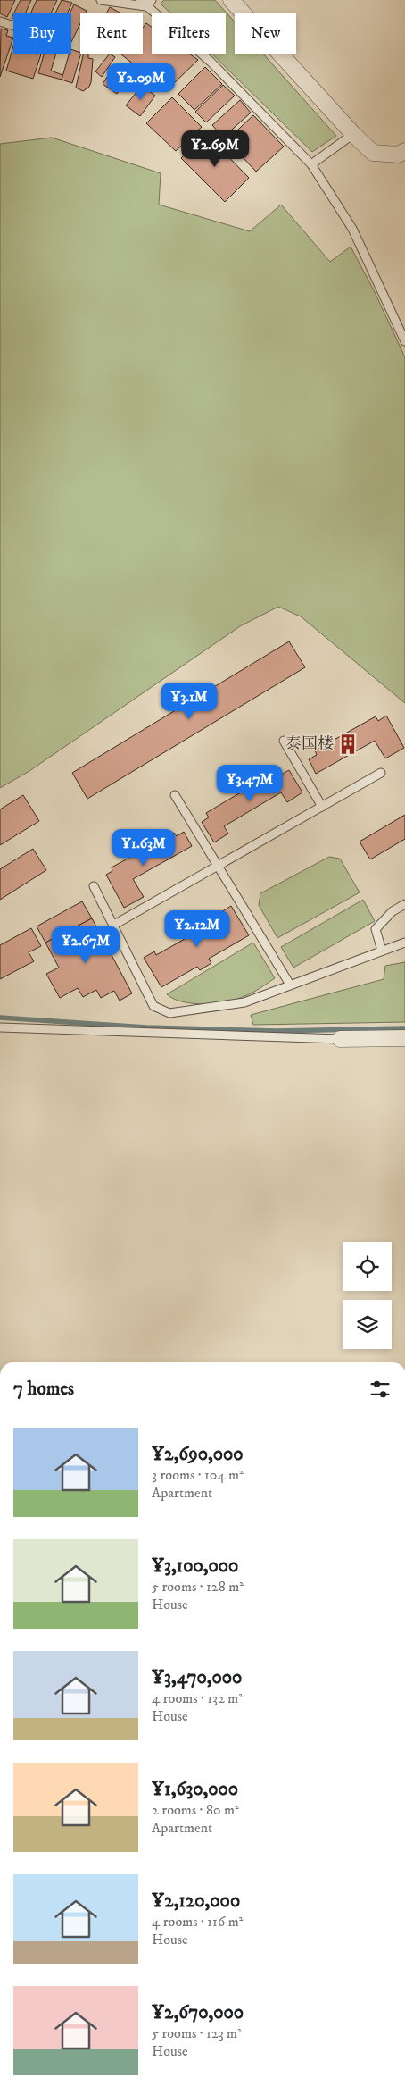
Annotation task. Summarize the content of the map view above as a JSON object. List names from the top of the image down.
{
  "places": {
    "building": ["泰国楼"]
  },
  "page": {
    "chip": [
      "Buy",
      "Rent",
      "Filters",
      "New"
    ],
    "price": [
      "¥2.09M",
      "¥2.69M",
      "¥3.1M",
      "¥3.47M",
      "¥1.63M",
      "¥2.12M",
      "¥2.67M"
    ],
    "heading": "7 homes",
    "list": [
      {
        "name": "¥2,690,000",
        "note": "3 rooms · 104 m² · Apartment"
      },
      {
        "name": "¥3,100,000",
        "note": "5 rooms · 128 m² · House"
      },
      {
        "name": "¥3,470,000",
        "note": "4 rooms · 132 m² · House"
      },
      {
        "name": "¥1,630,000",
        "note": "2 rooms · 80 m² · Apartment"
      },
      {
        "name": "¥2,120,000",
        "note": "4 rooms · 116 m² · House"
      },
      {
        "name": "¥2,670,000",
        "note": "5 rooms · 123 m² · House"
      }
    ]
  }
}
